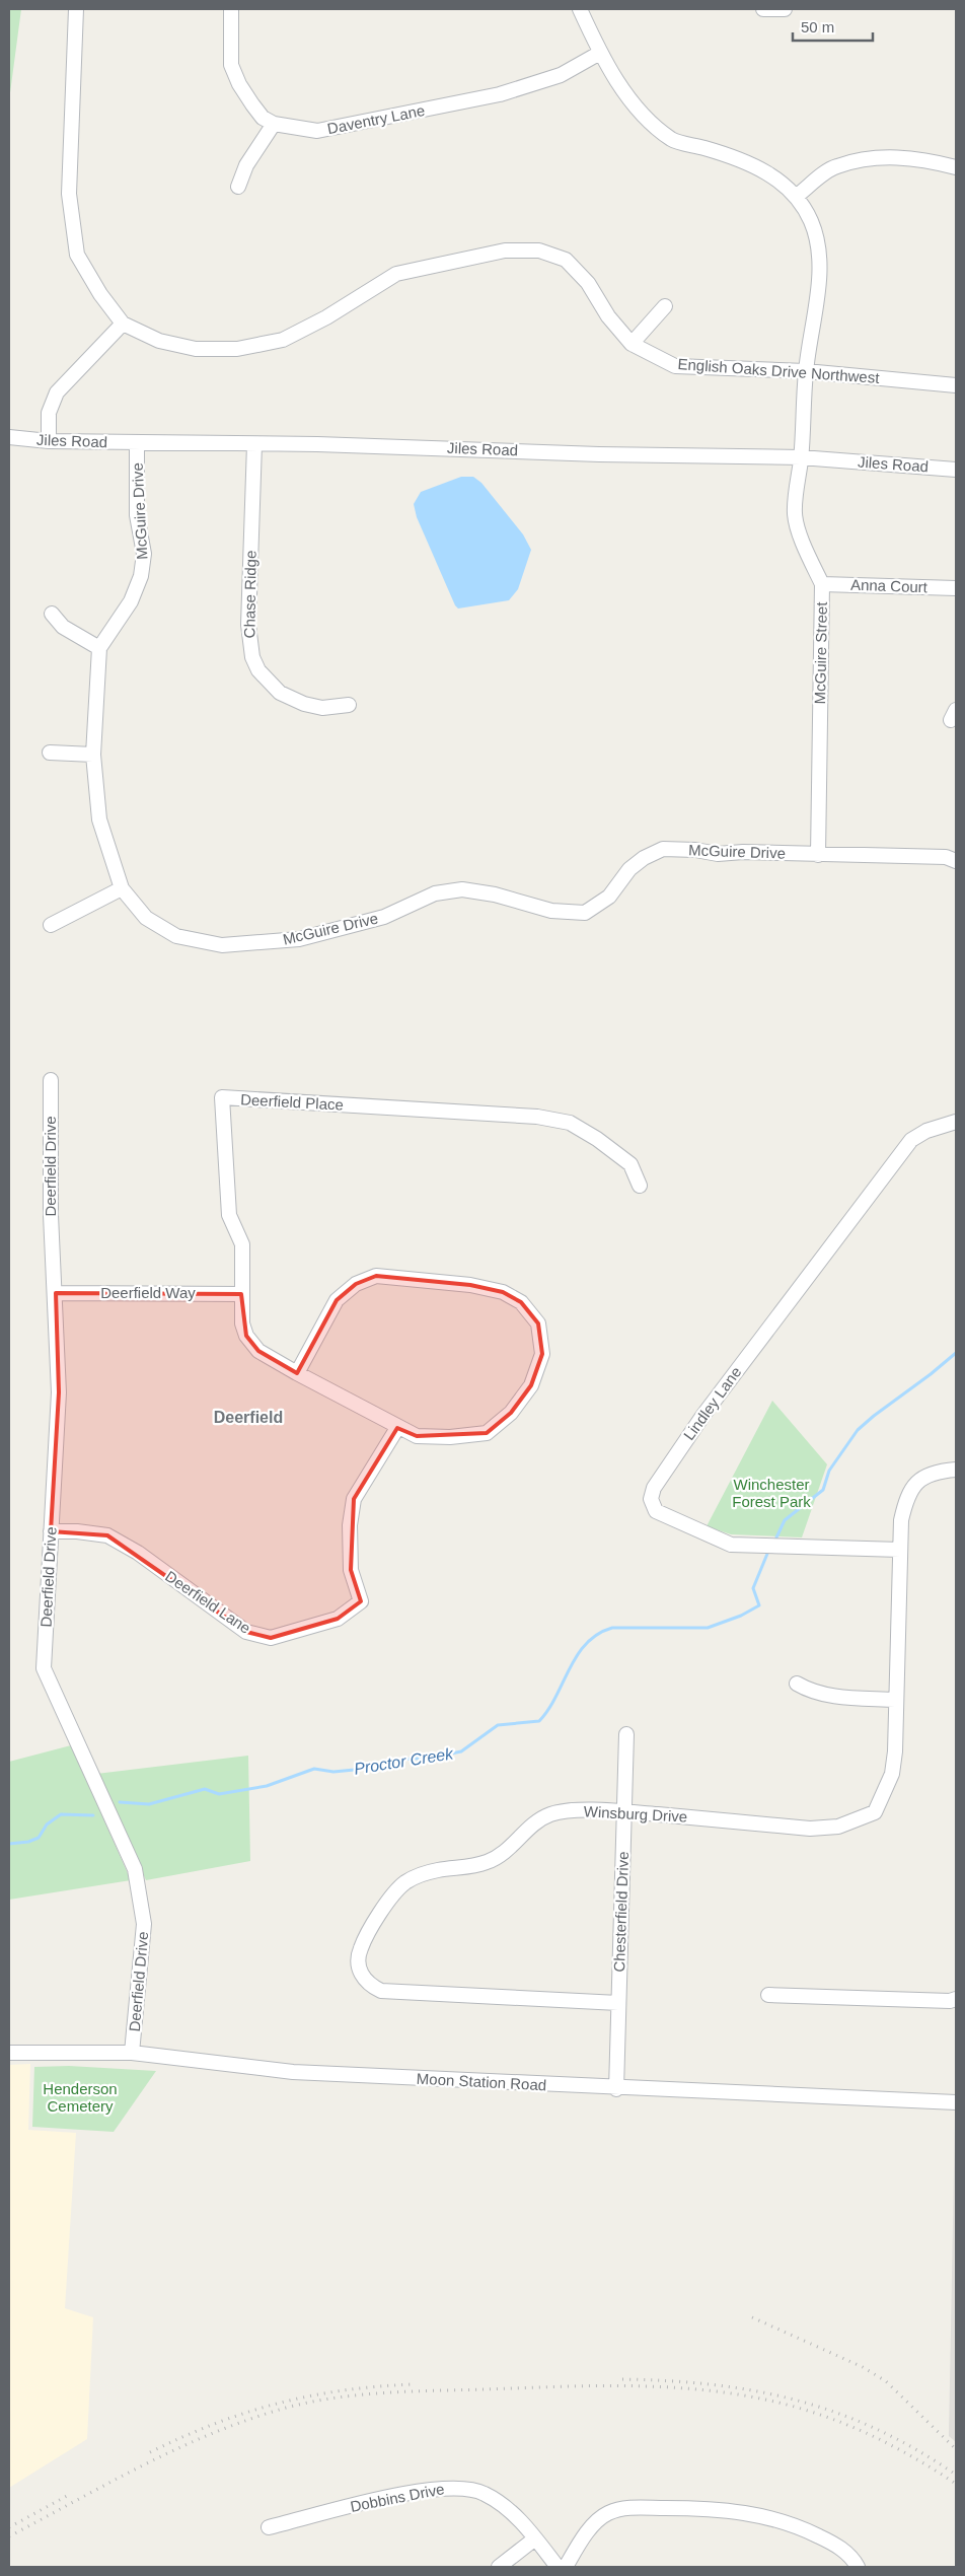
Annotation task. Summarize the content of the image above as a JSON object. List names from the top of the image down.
{
  "streets": {
    "street": [
      "Daventry Lane",
      "English Oaks Drive Northwest",
      "Jiles Road",
      "McGuire Drive",
      "Anna Court",
      "Chase Ridge",
      "McGuire Street",
      "Deerfield Place",
      "Deerfield Drive",
      "Deerfield Way",
      "Lindley Lane",
      "Deerfield Lane",
      "Winsburg Drive",
      "Chesterfield Drive",
      "Moon Station Road",
      "Dobbins Drive"
    ]
  },
  "crossings": [
    ["English Oaks Drive Northwest", "McGuire Street"],
    ["Jiles Road", "McGuire Drive"],
    ["Jiles Road", "Chase Ridge"],
    ["Jiles Road", "McGuire Street"],
    ["McGuire Drive", "McGuire Street"],
    ["Anna Court", "McGuire Street"],
    ["Deerfield Place", "Deerfield Way"],
    ["Deerfield Place", "Deerfield Lane"],
    ["Deerfield Drive", "Deerfield Way"],
    ["Deerfield Drive", "Deerfield Lane"],
    ["Deerfield Drive", "Moon Station Road"],
    ["Lindley Lane", "Winsburg Drive"],
    ["Winsburg Drive", "Chesterfield Drive"],
    ["Chesterfield Drive", "Moon Station Road"]
  ],
  "districts": ["Deerfield"],
  "water": ["Proctor Creek"],
  "parks": ["Winchester Forest Park", "Henderson Cemetery"],
  "scale_bar": "50 m"
}
